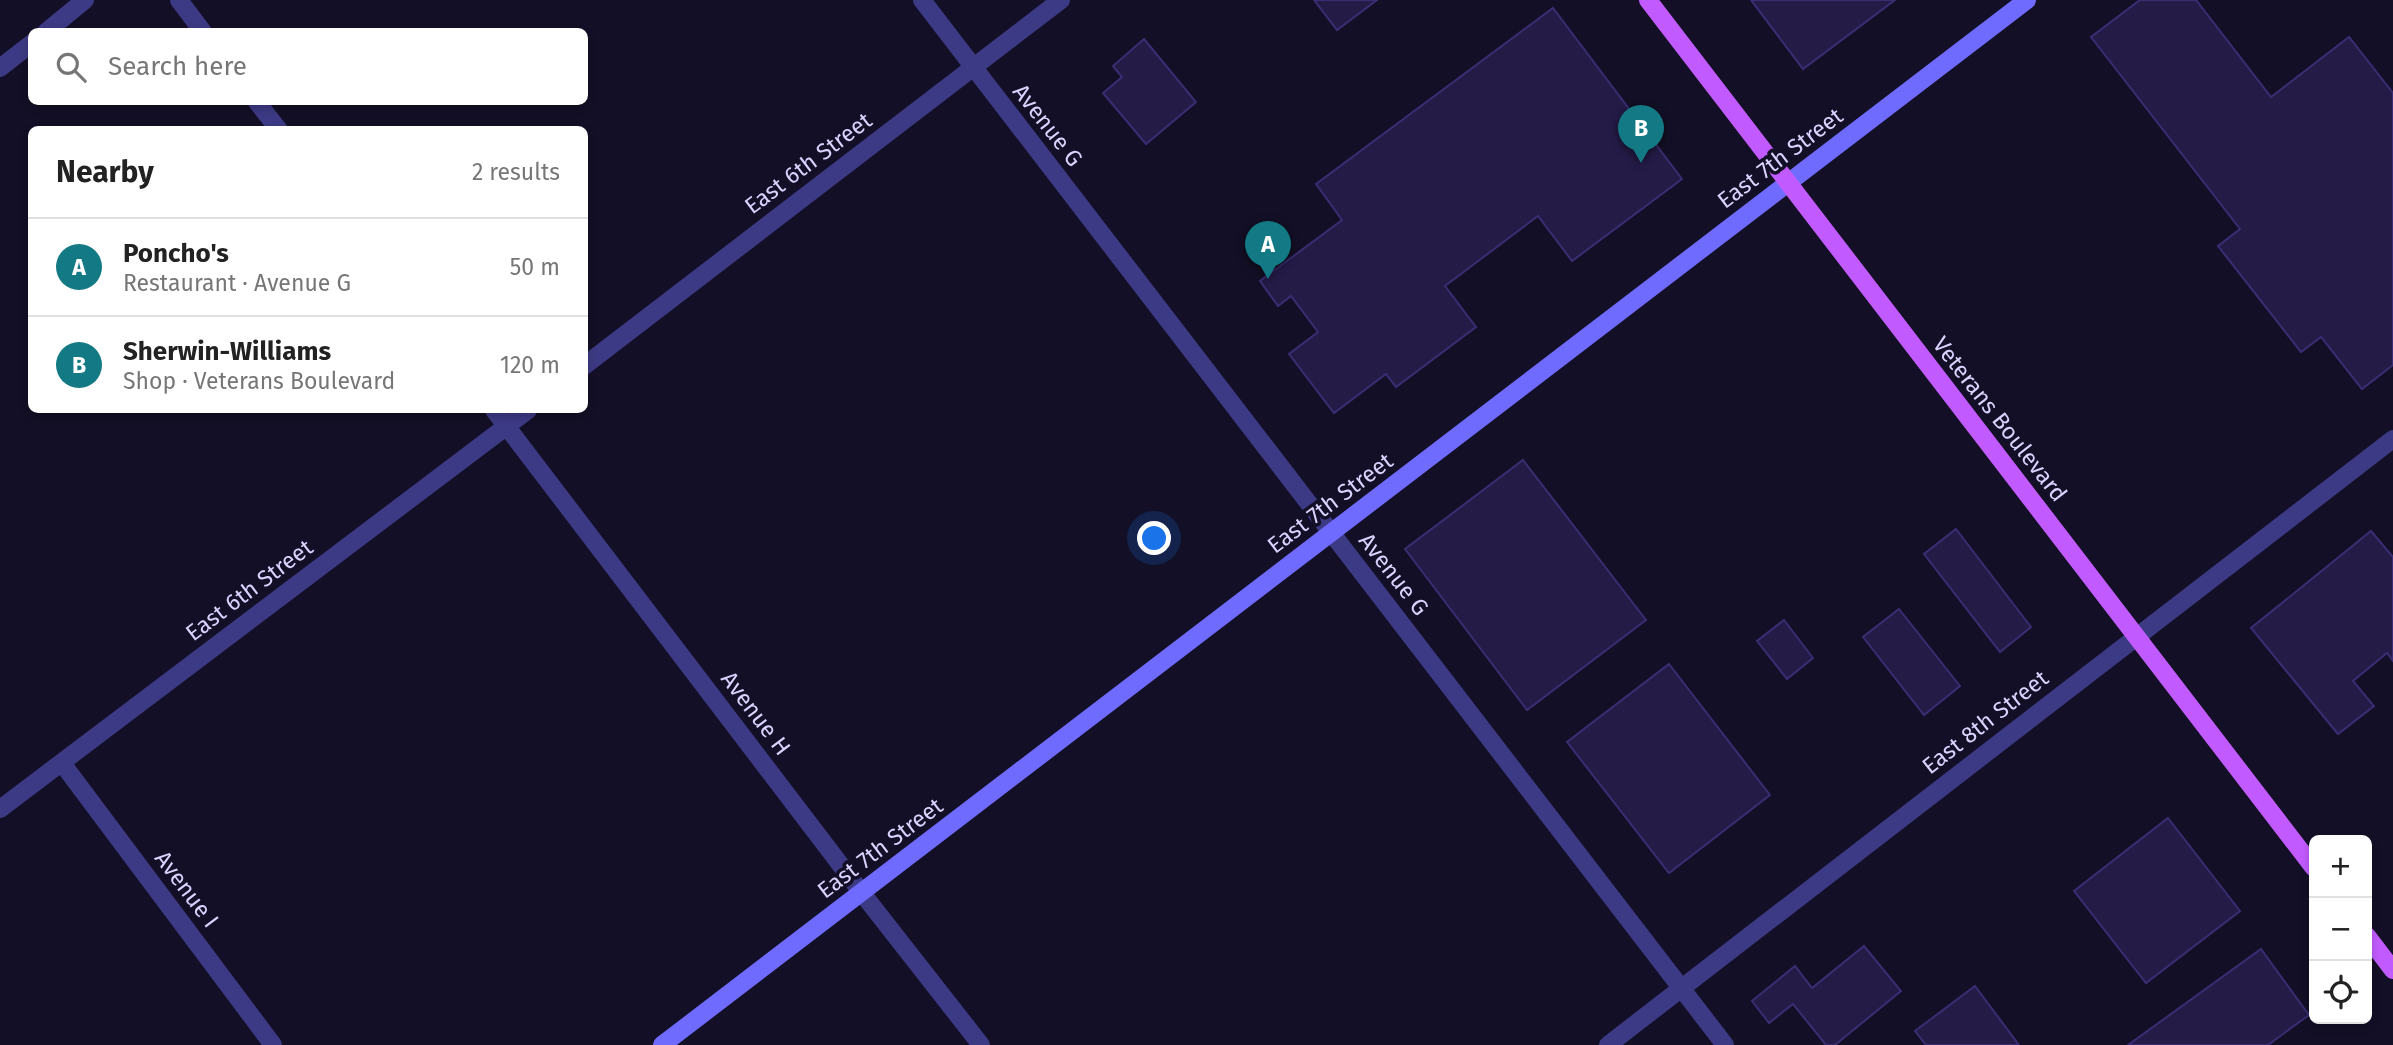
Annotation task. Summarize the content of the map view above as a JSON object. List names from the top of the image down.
{
  "streets": {
    "main road": ["Veterans Boulevard"],
    "street": [
      "Avenue G",
      "East 7th Street",
      "East 6th Street",
      "Avenue H",
      "East 8th Street",
      "Avenue I"
    ]
  },
  "crossings": [
    ["Avenue G", "East 7th Street"],
    ["Avenue G", "East 6th Street"],
    ["Avenue G", "East 8th Street"],
    ["East 7th Street", "Veterans Boulevard"],
    ["East 7th Street", "Avenue H"],
    ["East 6th Street", "Avenue H"],
    ["East 6th Street", "Avenue I"],
    ["Veterans Boulevard", "East 8th Street"]
  ],
  "page": {
    "search": "Search here",
    "pins": ["B", "A"],
    "heading": ["Nearby", "2 results"],
    "list": [
      {
        "mark": "A",
        "name": "Poncho's",
        "note": "Restaurant · Avenue G",
        "value": "50 m"
      },
      {
        "mark": "B",
        "name": "Sherwin-Williams",
        "note": "Shop · Veterans Boulevard",
        "value": "120 m"
      }
    ],
    "map_buttons": ["+", "−"]
  }
}
